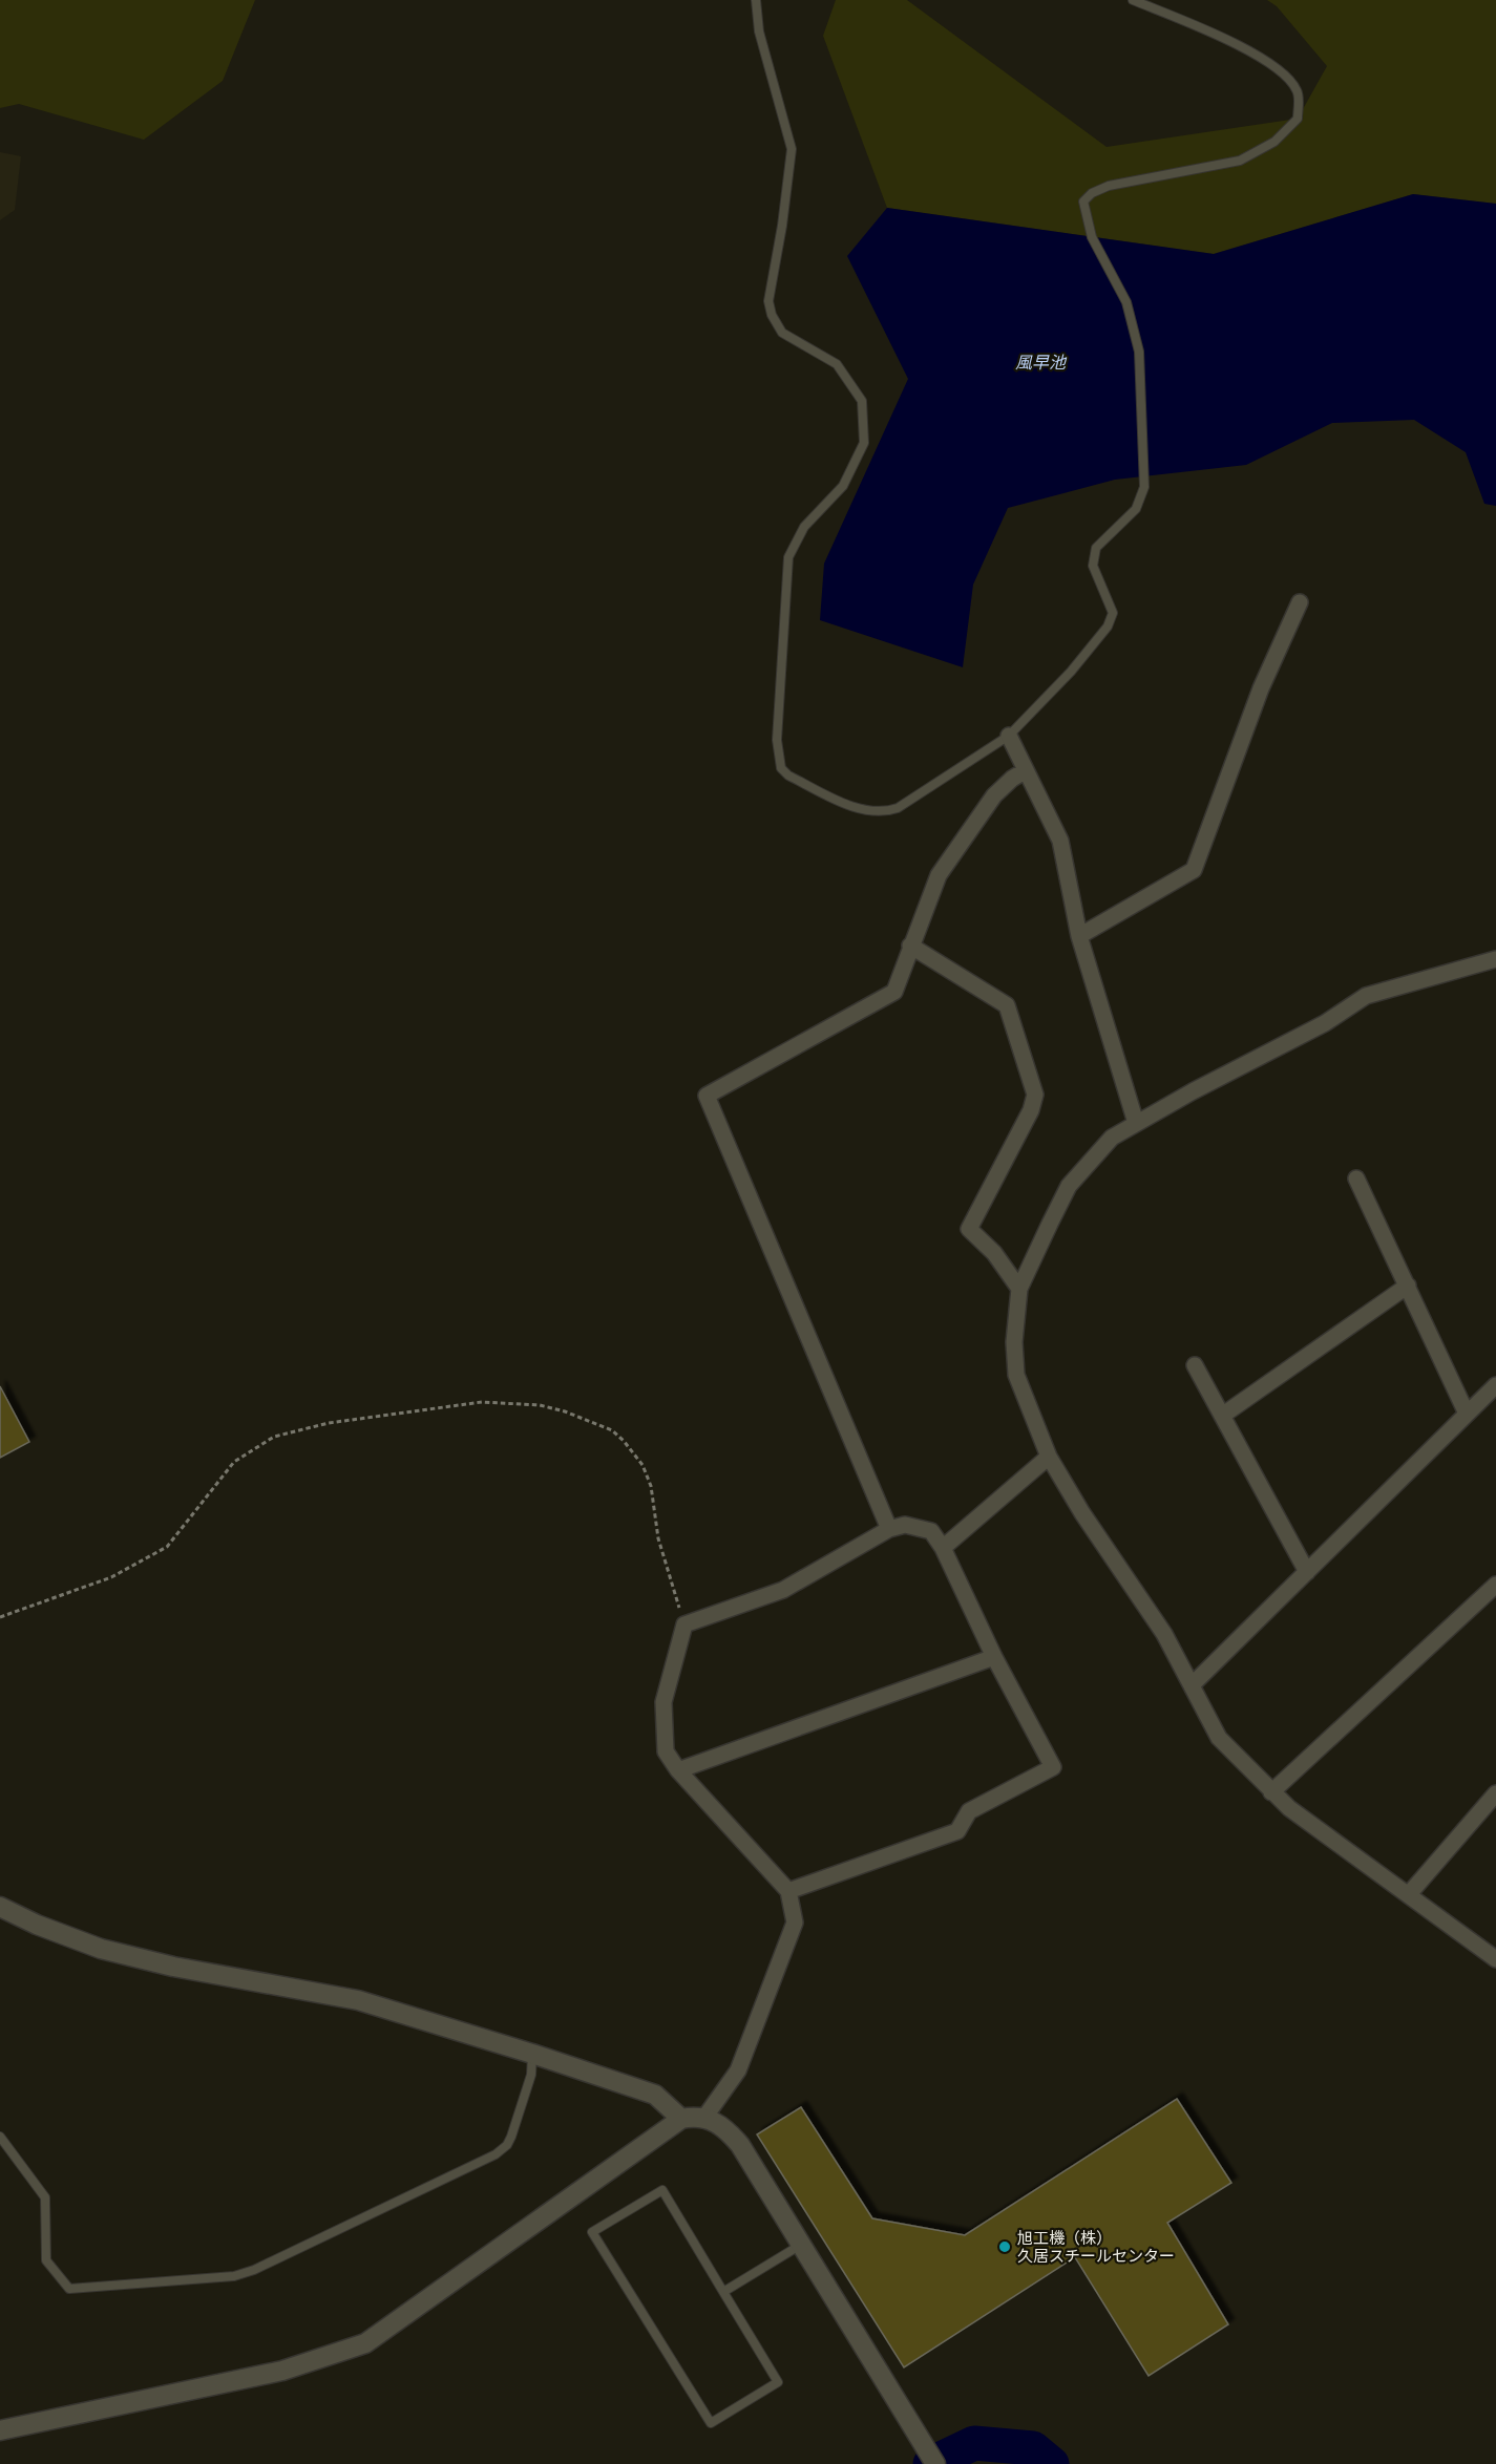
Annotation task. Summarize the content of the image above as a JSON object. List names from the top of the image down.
{
  "water": ["風早池"],
  "places": ["旭工機（株） 久居スチールセンター"]
}
